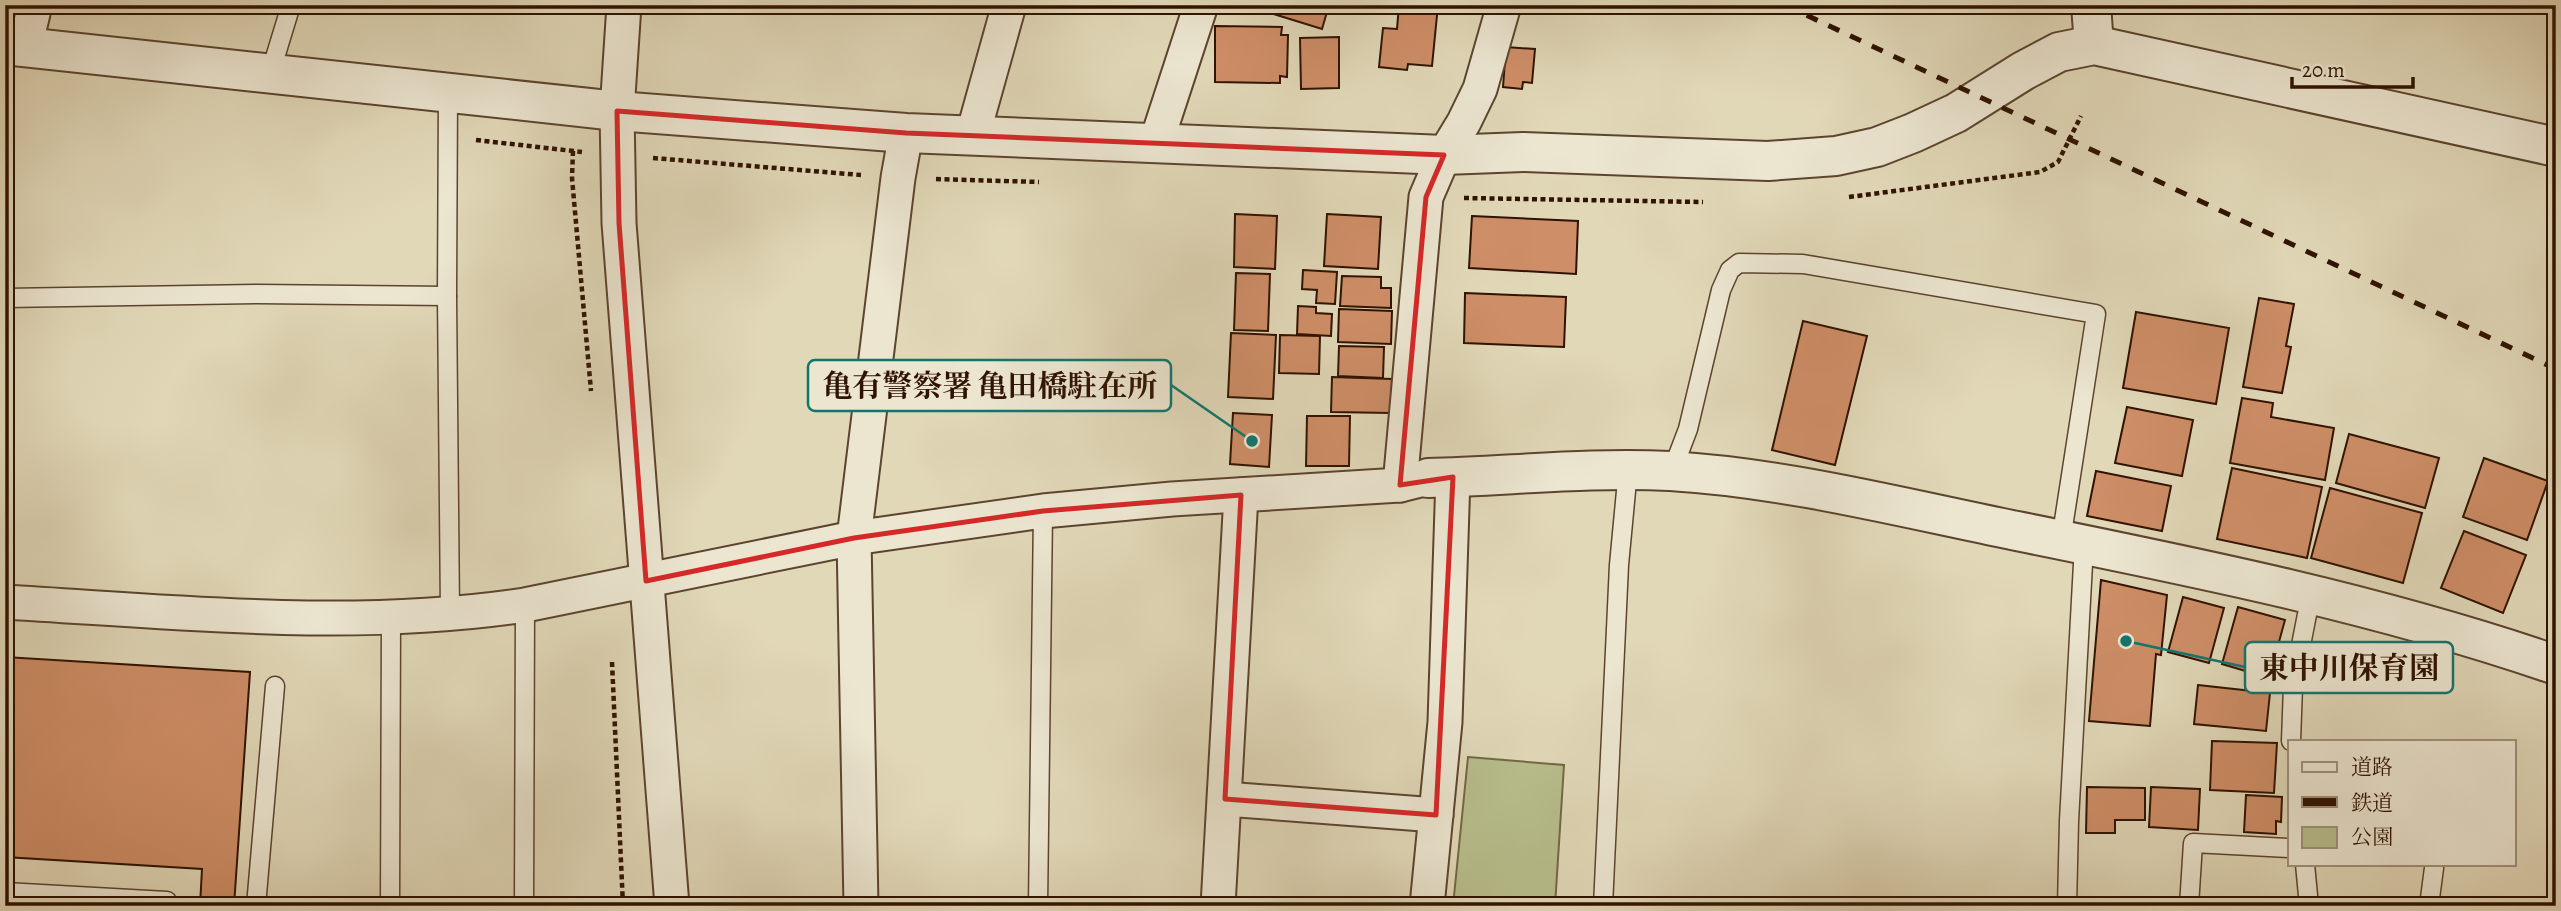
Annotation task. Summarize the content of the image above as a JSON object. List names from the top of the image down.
{
  "places": ["亀有警察署 亀田橋駐在所", "東中川保育園"],
  "legend": ["道路", "鉄道", "公園"],
  "scale_bar": "20 m"
}
